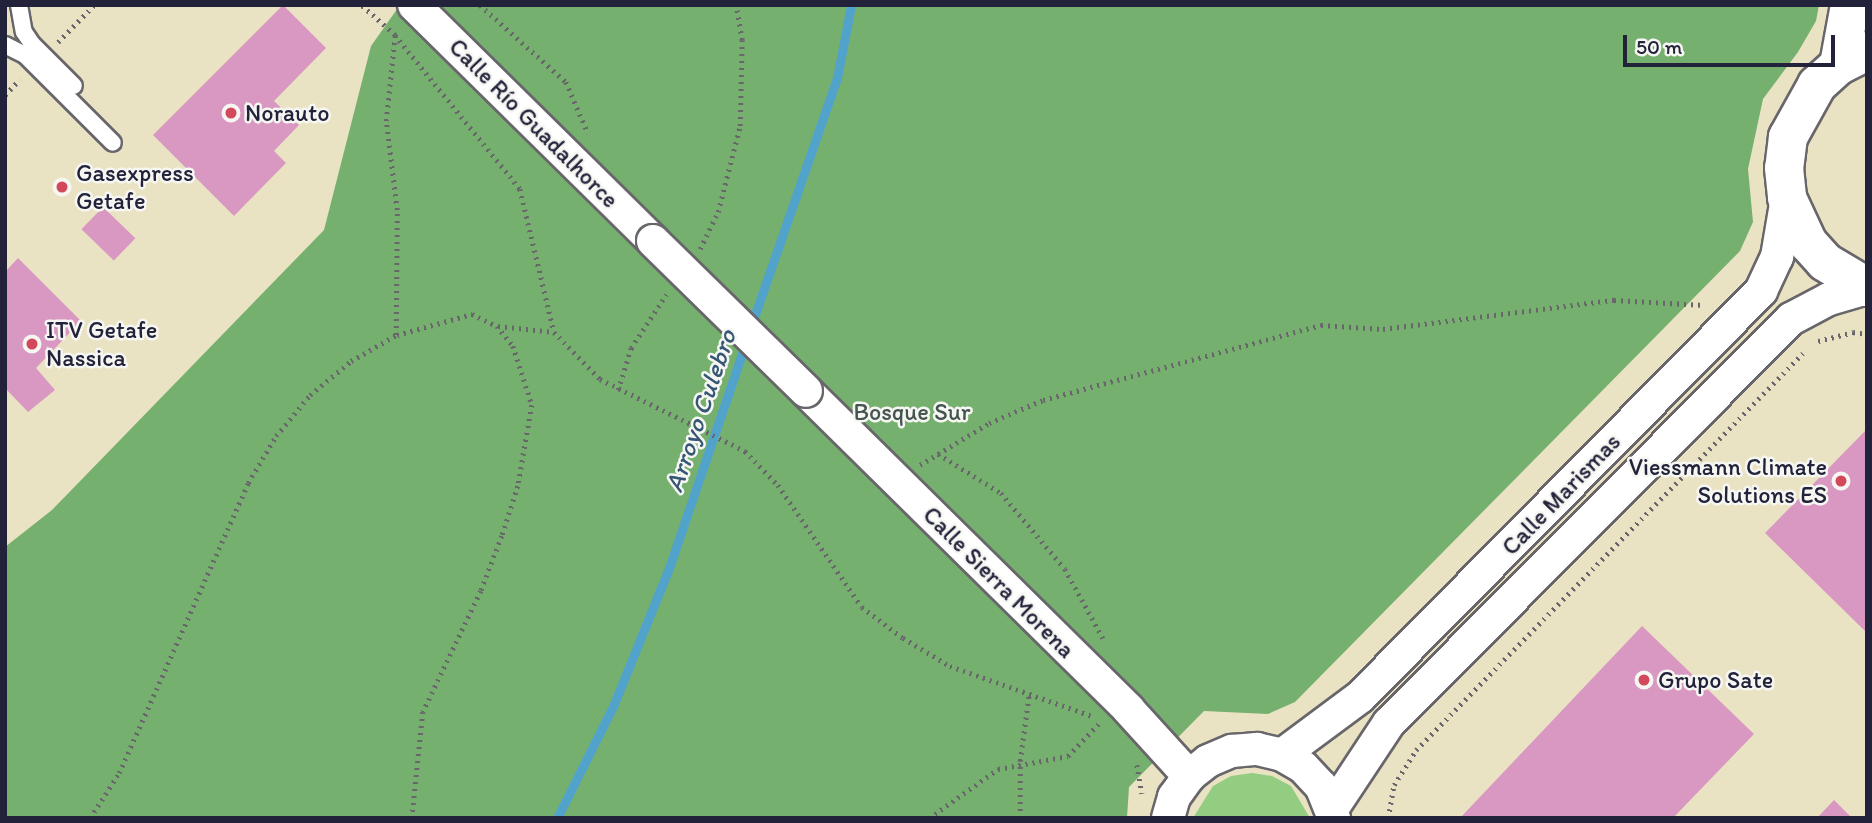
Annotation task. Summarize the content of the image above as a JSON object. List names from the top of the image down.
{
  "streets": {
    "street": ["Calle Río Guadalhorce", "Calle Marismas", "Calle Sierra Morena"]
  },
  "crossings": [
    ["Calle Río Guadalhorce", "Calle Sierra Morena"]
  ],
  "water": ["Arroyo Culebro"],
  "parks": ["Bosque Sur"],
  "places": [
    "Norauto",
    "Gasexpress Getafe",
    "ITV Getafe Nassica",
    "Viessmann Climate Solutions ES",
    "Grupo Sate"
  ],
  "scale_bar": "50 m"
}
